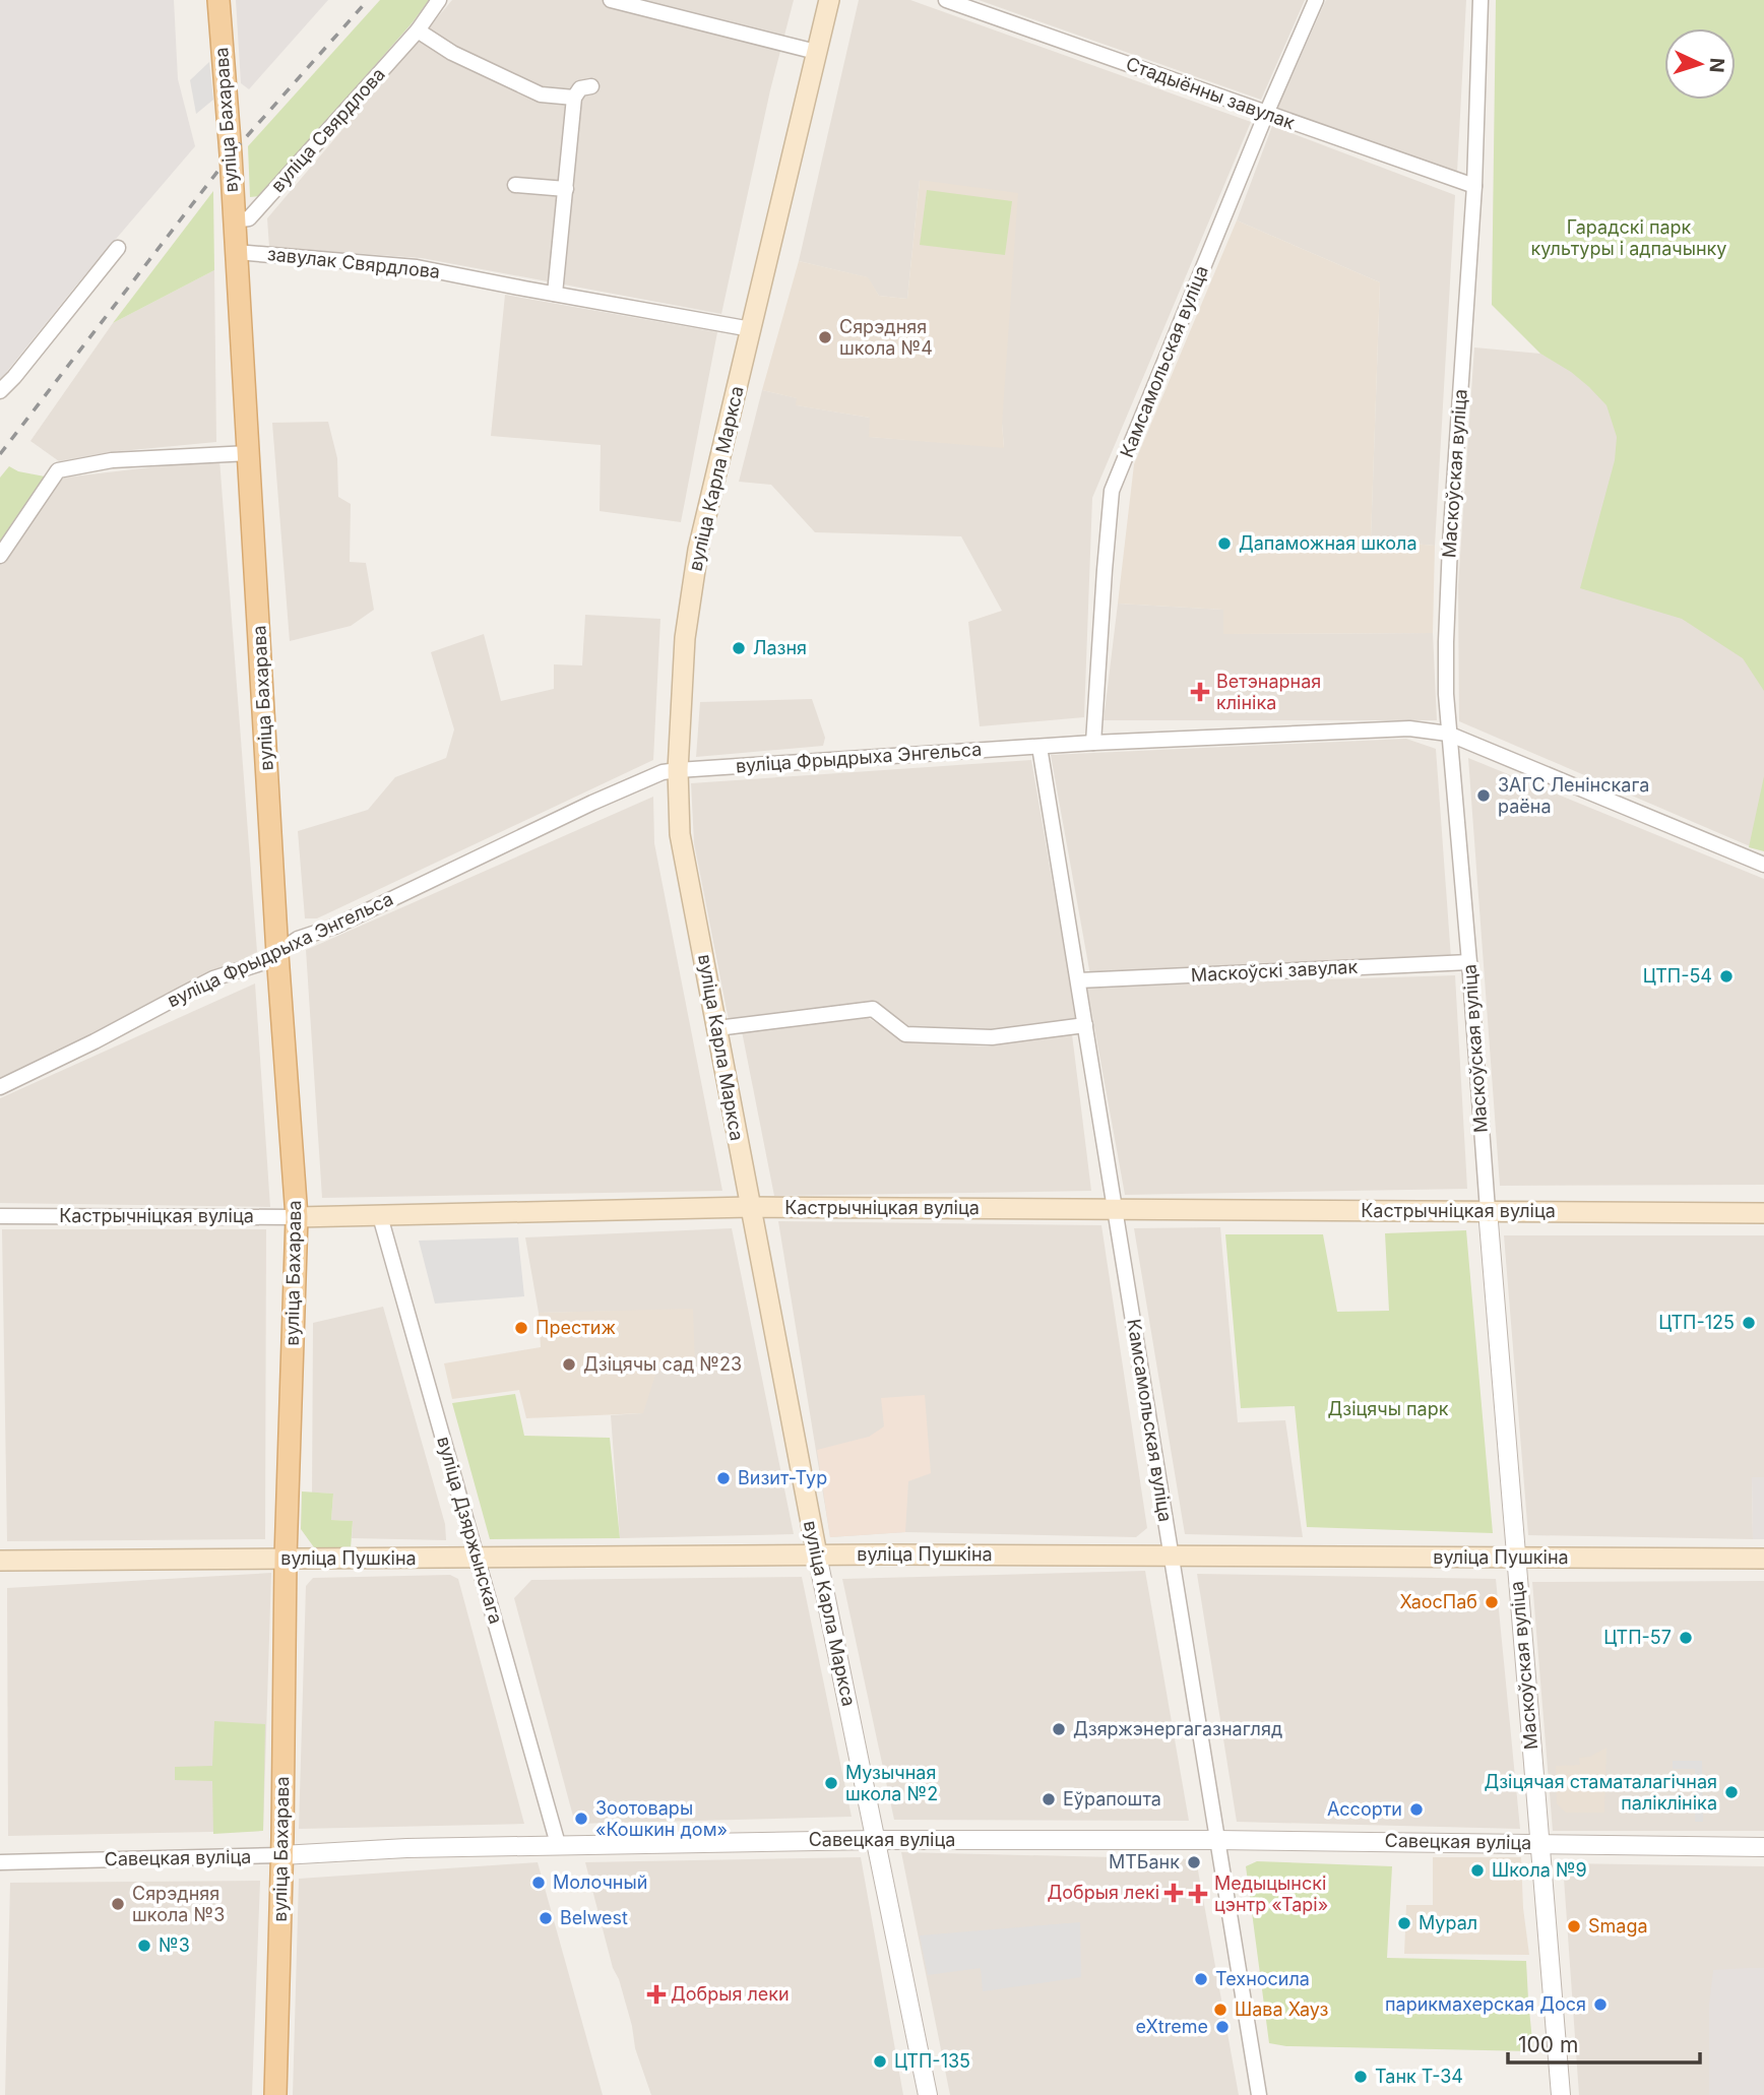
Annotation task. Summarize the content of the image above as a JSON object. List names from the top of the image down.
{
  "streets": {
    "main road": [
      "вуліца Бахарава",
      "вуліца Карла Маркса",
      "Кастрычніцкая вуліца",
      "вуліца Пушкіна"
    ],
    "street": [
      "Стадыённы завулак",
      "вуліца Свярдлова",
      "завулак Свярдлова",
      "Камсамольская вуліца",
      "Маскоўская вуліца",
      "вуліца Фрыдрыха Энгельса",
      "Маскоўскі завулак",
      "вуліца Дзяржынскага",
      "Савецкая вуліца"
    ]
  },
  "crossings": [
    ["Стадыённы завулак", "Камсамольская вуліца"],
    ["Стадыённы завулак", "Маскоўская вуліца"],
    ["вуліца Бахарава", "вуліца Свярдлова"],
    ["вуліца Бахарава", "завулак Свярдлова"],
    ["вуліца Бахарава", "вуліца Фрыдрыха Энгельса"],
    ["вуліца Бахарава", "Кастрычніцкая вуліца"],
    ["вуліца Бахарава", "вуліца Пушкіна"],
    ["вуліца Бахарава", "Савецкая вуліца"],
    ["завулак Свярдлова", "вуліца Карла Маркса"],
    ["Камсамольская вуліца", "вуліца Фрыдрыха Энгельса"],
    ["Камсамольская вуліца", "Маскоўскі завулак"],
    ["Камсамольская вуліца", "Кастрычніцкая вуліца"],
    ["Камсамольская вуліца", "вуліца Пушкіна"],
    ["Камсамольская вуліца", "Савецкая вуліца"],
    ["Маскоўская вуліца", "вуліца Фрыдрыха Энгельса"],
    ["Маскоўская вуліца", "Маскоўскі завулак"],
    ["Маскоўская вуліца", "Кастрычніцкая вуліца"],
    ["Маскоўская вуліца", "вуліца Пушкіна"],
    ["Маскоўская вуліца", "Савецкая вуліца"],
    ["вуліца Карла Маркса", "вуліца Фрыдрыха Энгельса"],
    ["вуліца Карла Маркса", "Кастрычніцкая вуліца"],
    ["вуліца Карла Маркса", "вуліца Пушкіна"],
    ["вуліца Карла Маркса", "Савецкая вуліца"],
    ["Кастрычніцкая вуліца", "вуліца Дзяржынскага"],
    ["вуліца Дзяржынскага", "вуліца Пушкіна"],
    ["вуліца Дзяржынскага", "Савецкая вуліца"]
  ],
  "parks": ["Гарадскі парк культуры і адпачынку", "Дзіцячы парк"],
  "places": {
    "other": [
      "Сярэдняя школа №4",
      "Дапаможная школа",
      "Лазня",
      "ЗАГС Ленінскага раёна",
      "ЦТП-54",
      "ЦТП-125",
      "Престиж",
      "Дзіцячы сад №23",
      "Визит-Тур",
      "ХаосПаб",
      "ЦТП-57",
      "Дзяржэнергагазнагляд",
      "Музычная школа №2",
      "Дзіцячая стаматалагічная паліклініка",
      "Еўрапошта",
      "Ассорти",
      "Зоотовары «Кошкин дом»",
      "МТБанк",
      "Школа №9",
      "Молочный",
      "Сярэдняя школа №3",
      "Belwest",
      "Мурал",
      "Smaga",
      "№3",
      "Техносила",
      "парикмахерская Дося",
      "Шава Хауз",
      "eXtreme",
      "ЦТП-135",
      "Танк Т-34"
    ],
    "health": [
      "Ветэнарная клініка",
      "Добрыя лекі",
      "Медыцынскі цэнтр «Тарі»",
      "Добрыя леки"
    ]
  },
  "scale_bar": "100 m",
  "north": "right"
}
